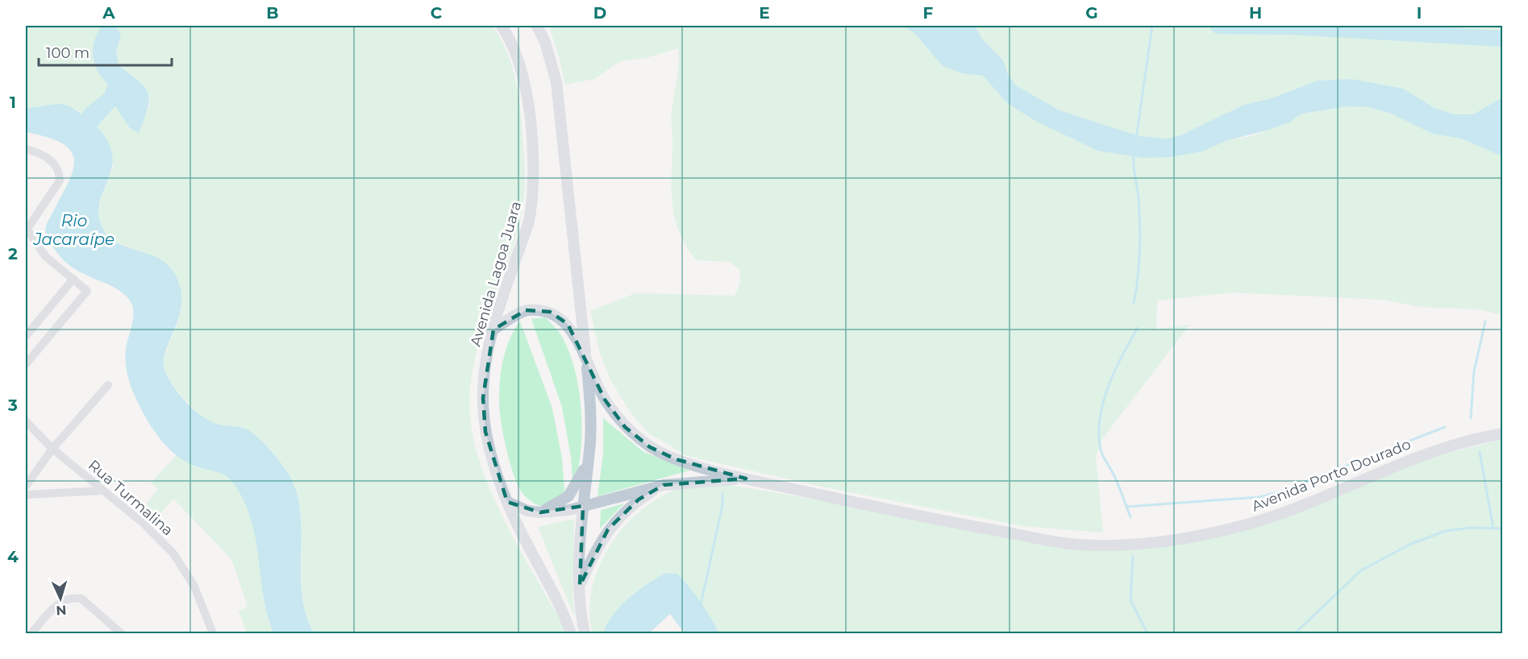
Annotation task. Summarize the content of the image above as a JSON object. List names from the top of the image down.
{
  "streets": {
    "main road": ["Avenida Lagoa Juara", "Avenida Porto Dourado"],
    "street": ["Rua Turmalina"]
  },
  "water": ["Rio Jacaraípe"],
  "scale_bar": "100 m",
  "north": "bottom",
  "grid": {
    "columns": [
      "A",
      "B",
      "C",
      "D",
      "E",
      "F",
      "G",
      "H",
      "I"
    ],
    "rows": [
      "1",
      "2",
      "3",
      "4"
    ]
  }
}
